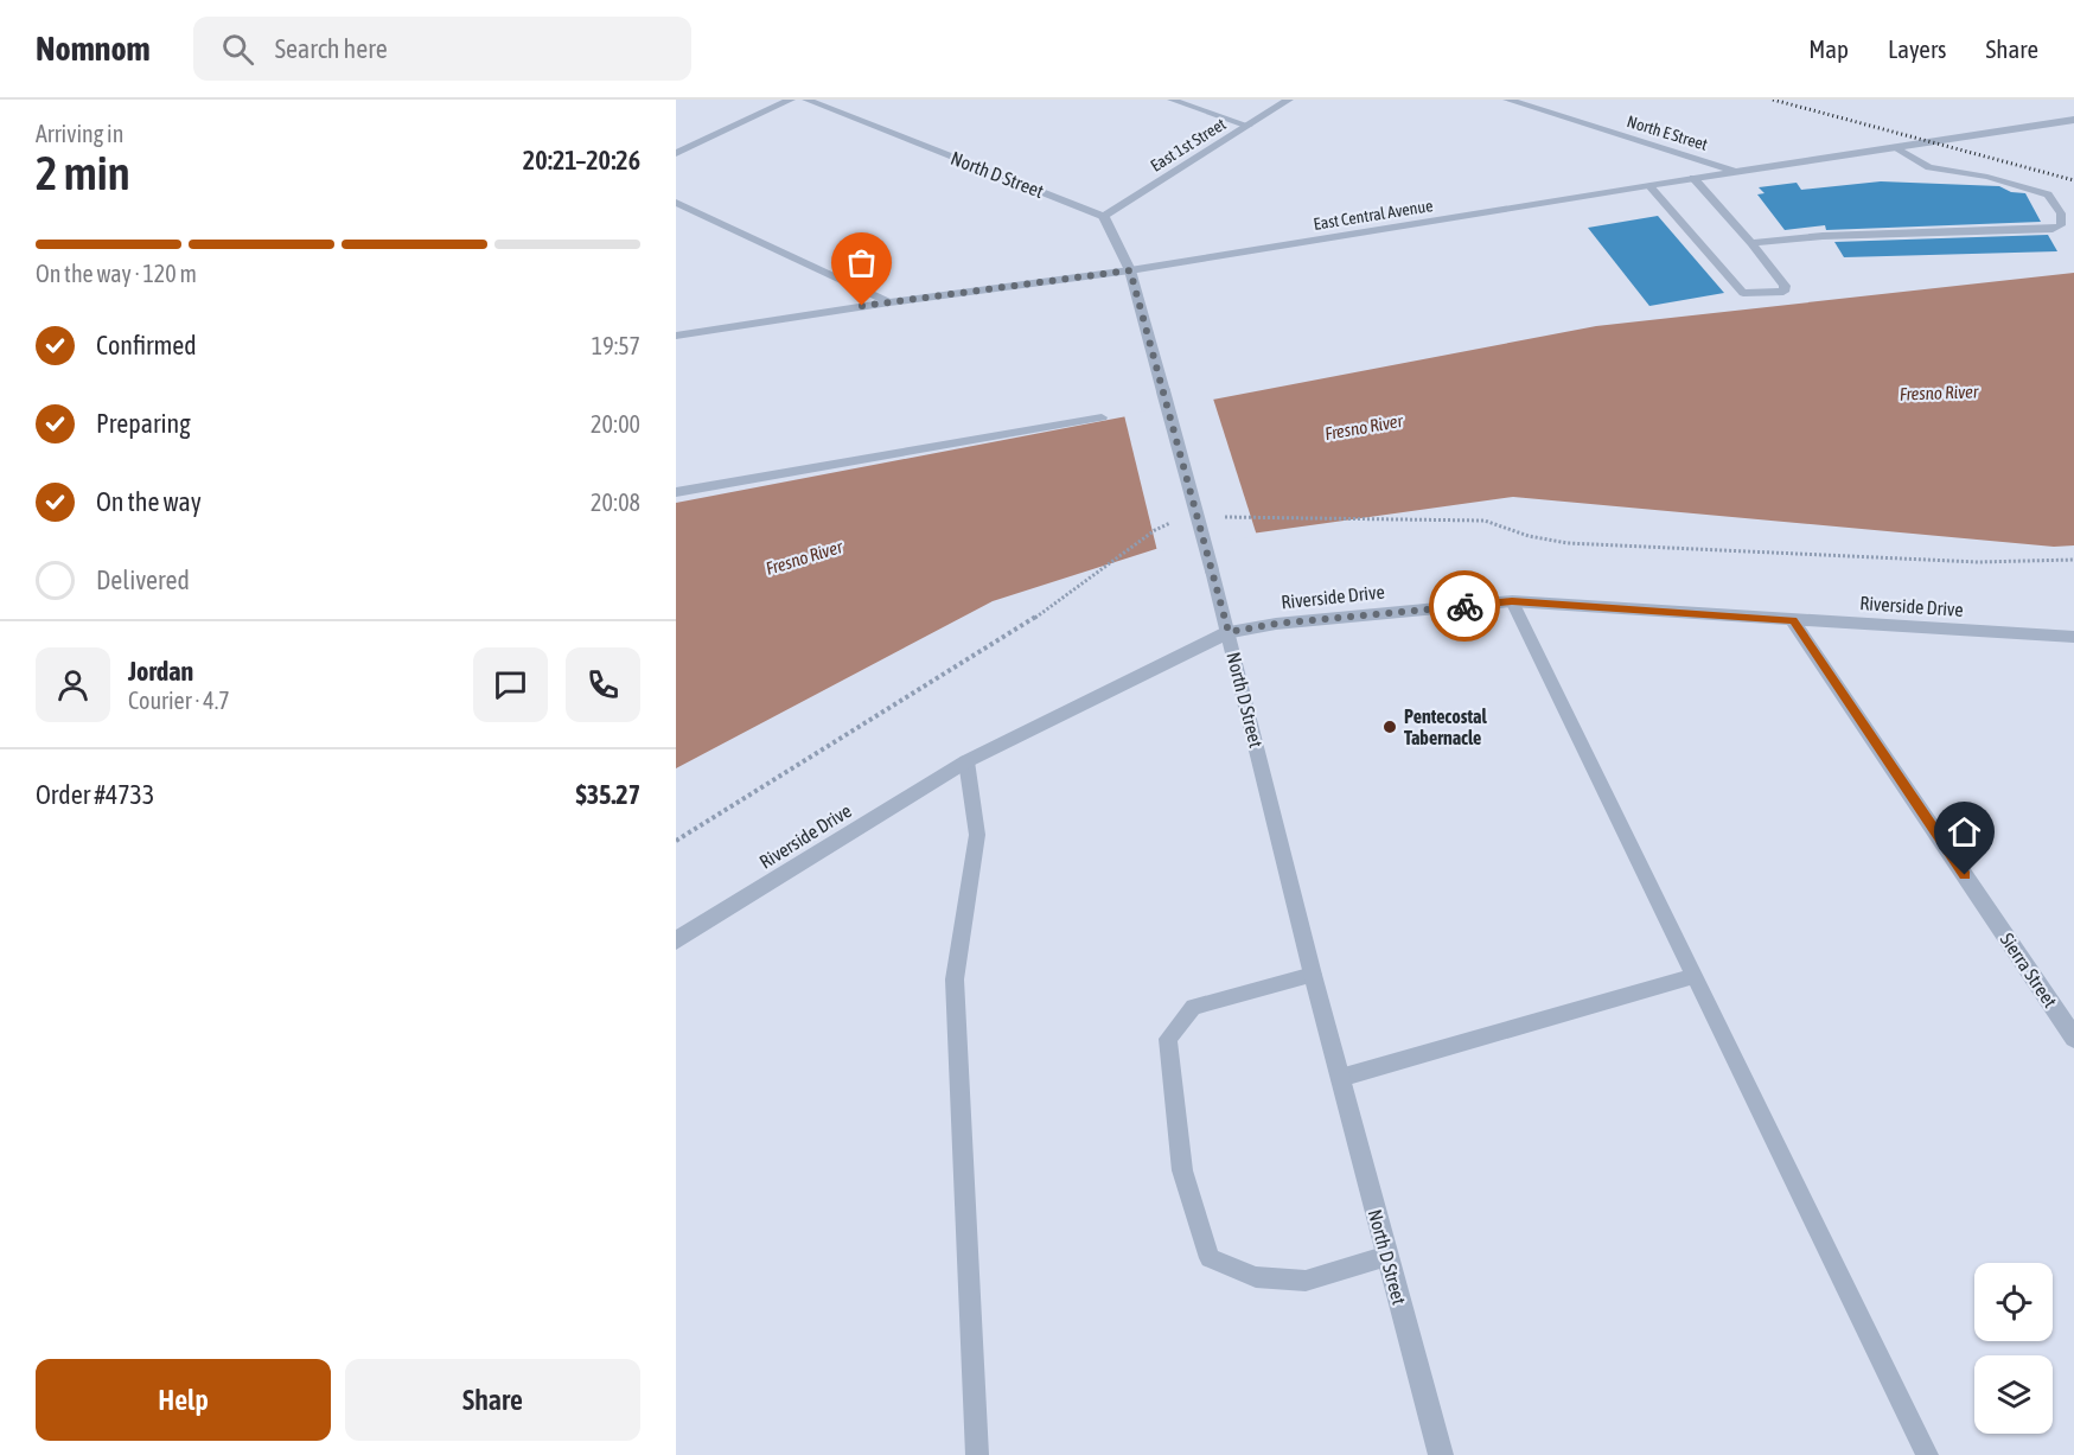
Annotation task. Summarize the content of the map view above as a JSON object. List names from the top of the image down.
{
  "streets": {
    "street": [
      "North E Street",
      "East 1st Street",
      "North D Street",
      "East Central Avenue",
      "Riverside Drive",
      "Sierra Street"
    ]
  },
  "crossings": [
    ["North E Street", "East Central Avenue"],
    ["East 1st Street", "North D Street"],
    ["North D Street", "East Central Avenue"],
    ["North D Street", "Riverside Drive"],
    ["Riverside Drive", "Sierra Street"]
  ],
  "water": ["Fresno River"],
  "places": ["Pentecostal Tabernacle"],
  "page": {
    "header": "Nomnom",
    "search": "Search here",
    "nav": ["Map", "Layers", "Share"],
    "heading": ["2 min", "Arriving in", "20:21–20:26"],
    "panel": [
      "Jordan",
      "Courier · 4.7",
      "Order #4733",
      "$35.27"
    ],
    "bar": "On the way · 120 m",
    "list": [
      ["Confirmed", "19:57"],
      ["Preparing", "20:00"],
      ["On the way", "20:08"],
      "Delivered"
    ],
    "buttons": ["Help", "Share"]
  }
}
